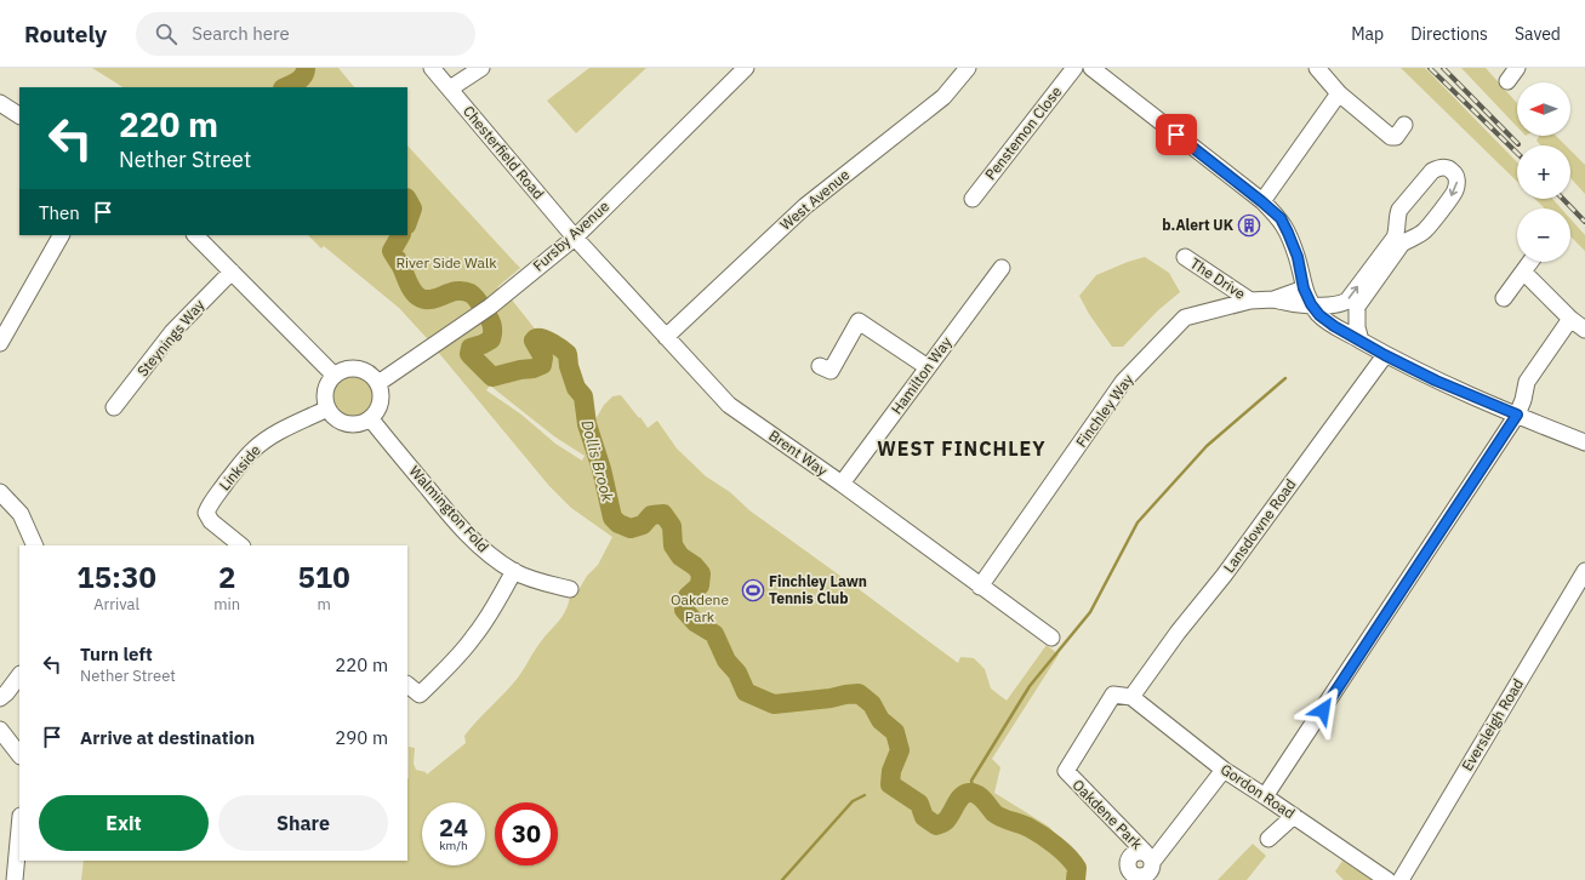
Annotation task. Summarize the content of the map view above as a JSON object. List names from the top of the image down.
{
  "streets": {
    "street": [
      "Penstemon Close",
      "Chesterfield Road",
      "West Avenue",
      "Fursby Avenue",
      "The Drive",
      "Steynings Way",
      "Hamilton Way",
      "Finchley Way",
      "Brent Way",
      "Linkside",
      "Walmington Fold",
      "Lansdowne Road",
      "Eversleigh Road",
      "Gordon Road",
      "Oakdene Park"
    ]
  },
  "crossings": [
    ["Chesterfield Road", "Fursby Avenue"],
    ["Chesterfield Road", "Brent Way"],
    ["West Avenue", "Brent Way"],
    ["Fursby Avenue", "Brent Way"],
    ["Fursby Avenue", "Linkside"],
    ["Fursby Avenue", "Walmington Fold"],
    ["The Drive", "Finchley Way"],
    ["Hamilton Way", "Brent Way"],
    ["Finchley Way", "Brent Way"],
    ["Linkside", "Walmington Fold"],
    ["Lansdowne Road", "Gordon Road"],
    ["Lansdowne Road", "Oakdene Park"],
    ["Gordon Road", "Oakdene Park"]
  ],
  "districts": ["WEST FINCHLEY"],
  "water": ["Dollis Brook"],
  "parks": ["River Side Walk", "Oakdene Park"],
  "places": {
    "building": ["b.Alert UK"],
    "sports": ["Finchley Lawn Tennis Club"]
  },
  "north": "left",
  "page": {
    "header": "Routely",
    "search": "Search here",
    "nav": ["Map", "Directions", "Saved"],
    "map_buttons": ["+", "−"],
    "turn": ["220 m", "Nether Street"],
    "then": "Then",
    "eta": [
      "15:30",
      "Arrival",
      "2",
      "min",
      "510",
      "m"
    ],
    "list": [
      {
        "name": "Turn left",
        "note": "Nether Street",
        "value": "220 m"
      },
      {
        "name": "Arrive at destination",
        "value": "290 m"
      }
    ],
    "buttons": ["Exit", "Share"],
    "speed": "24 km/h",
    "limit": "30"
  }
}
